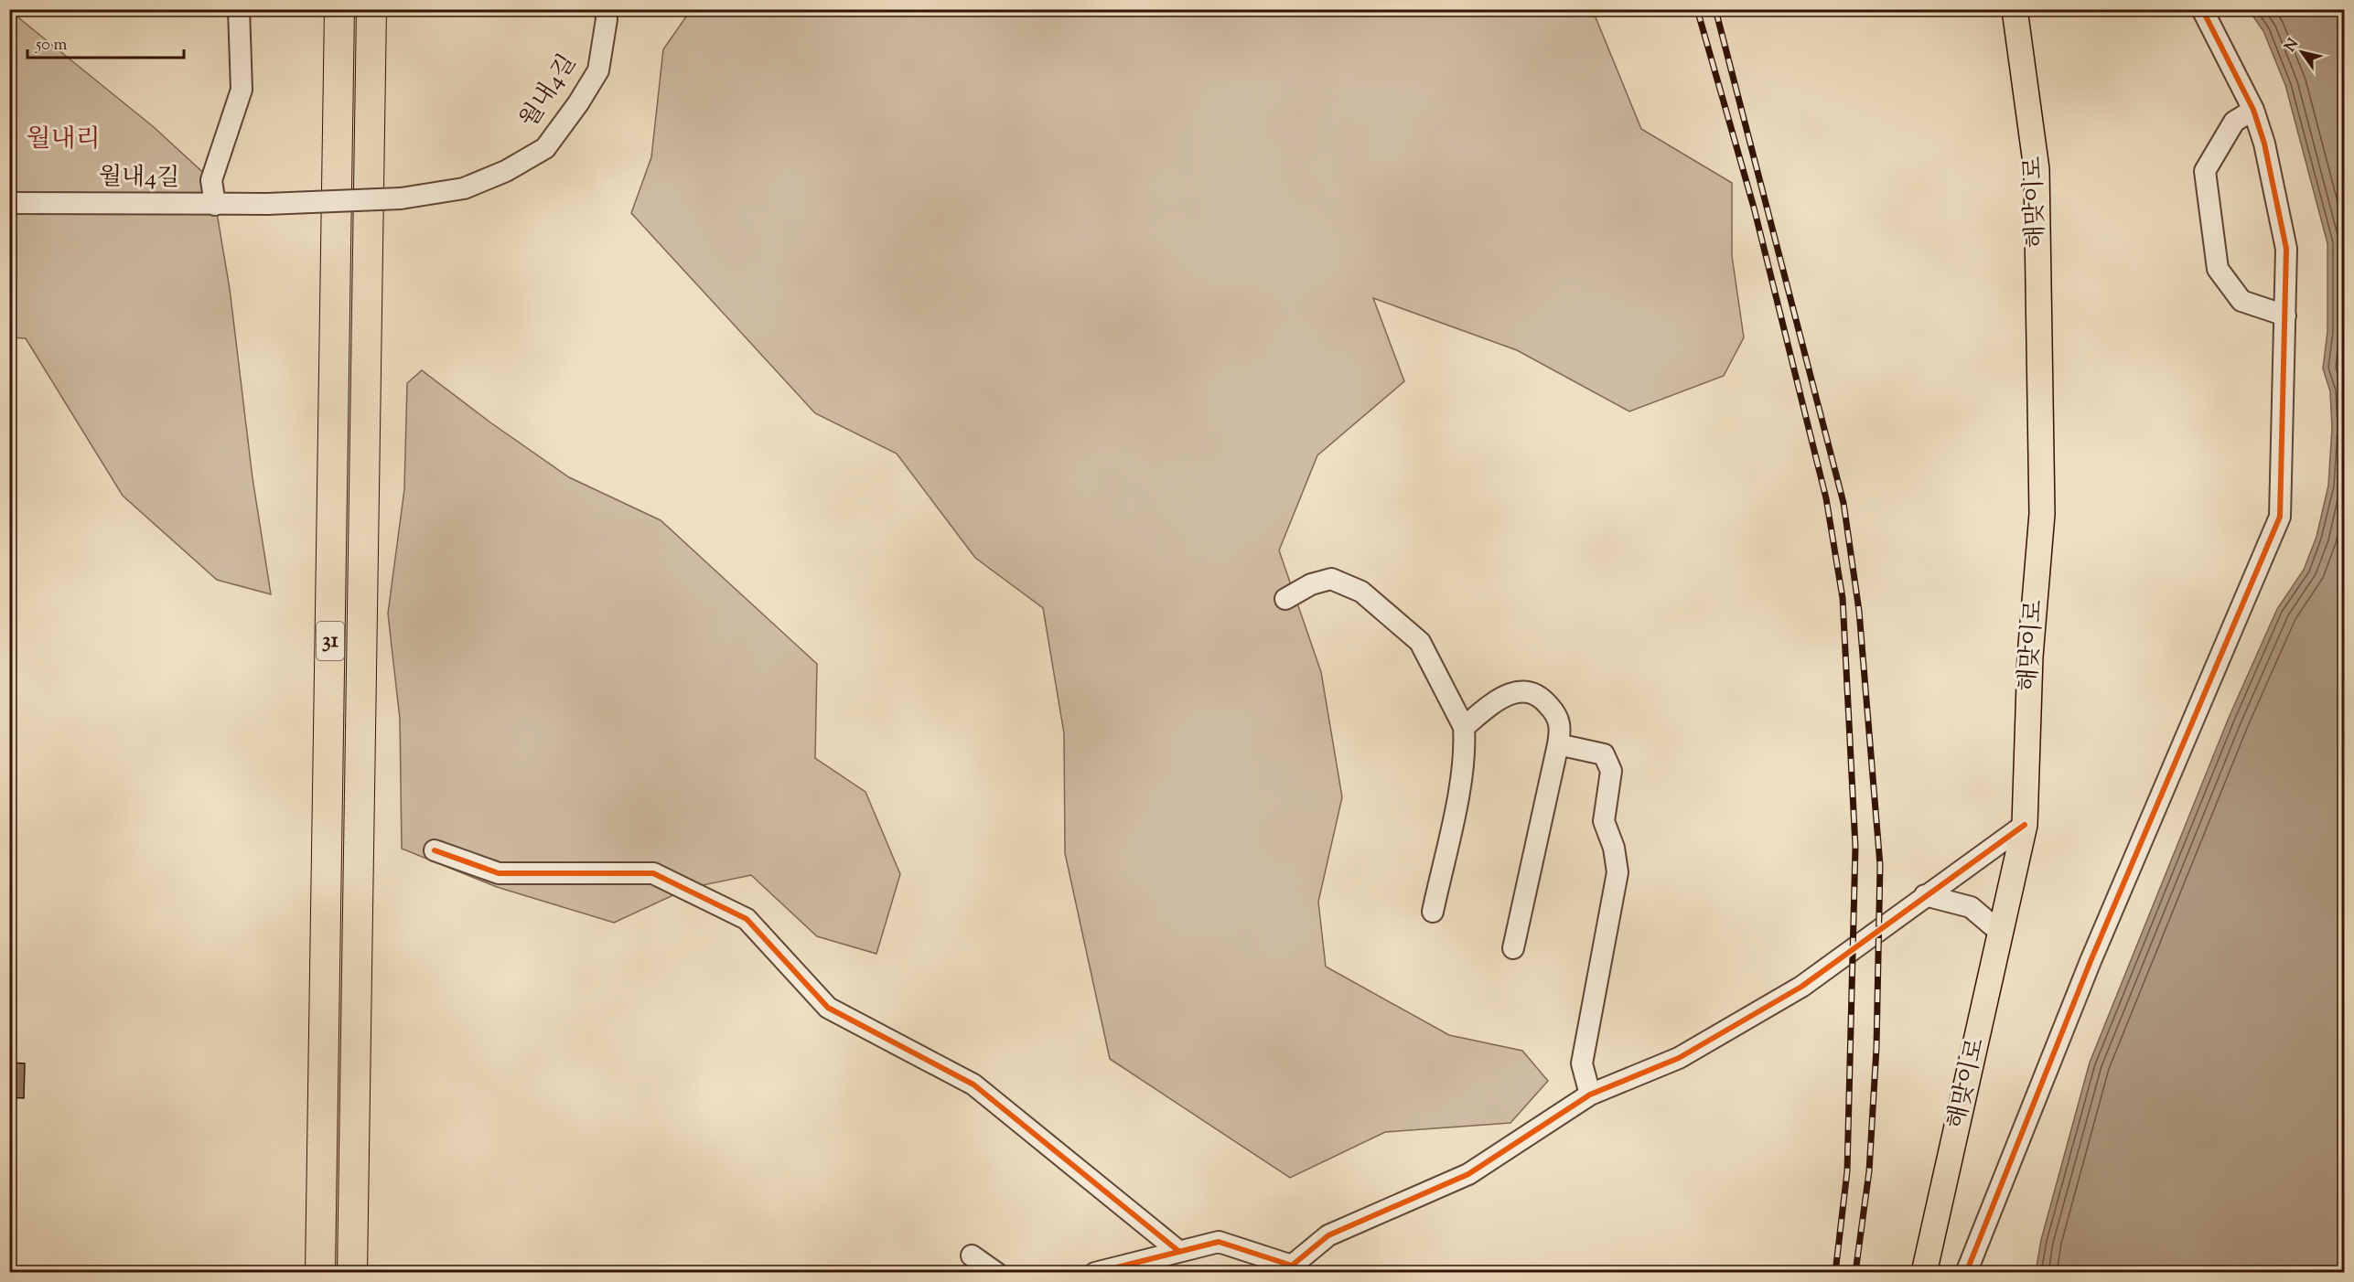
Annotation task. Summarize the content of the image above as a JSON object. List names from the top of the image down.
{
  "streets": {
    "highway": ["31"],
    "main road": ["해맞이로"],
    "street": ["월내4길"]
  },
  "districts": ["월내리"],
  "scale_bar": "50 m",
  "north": "top left"
}
